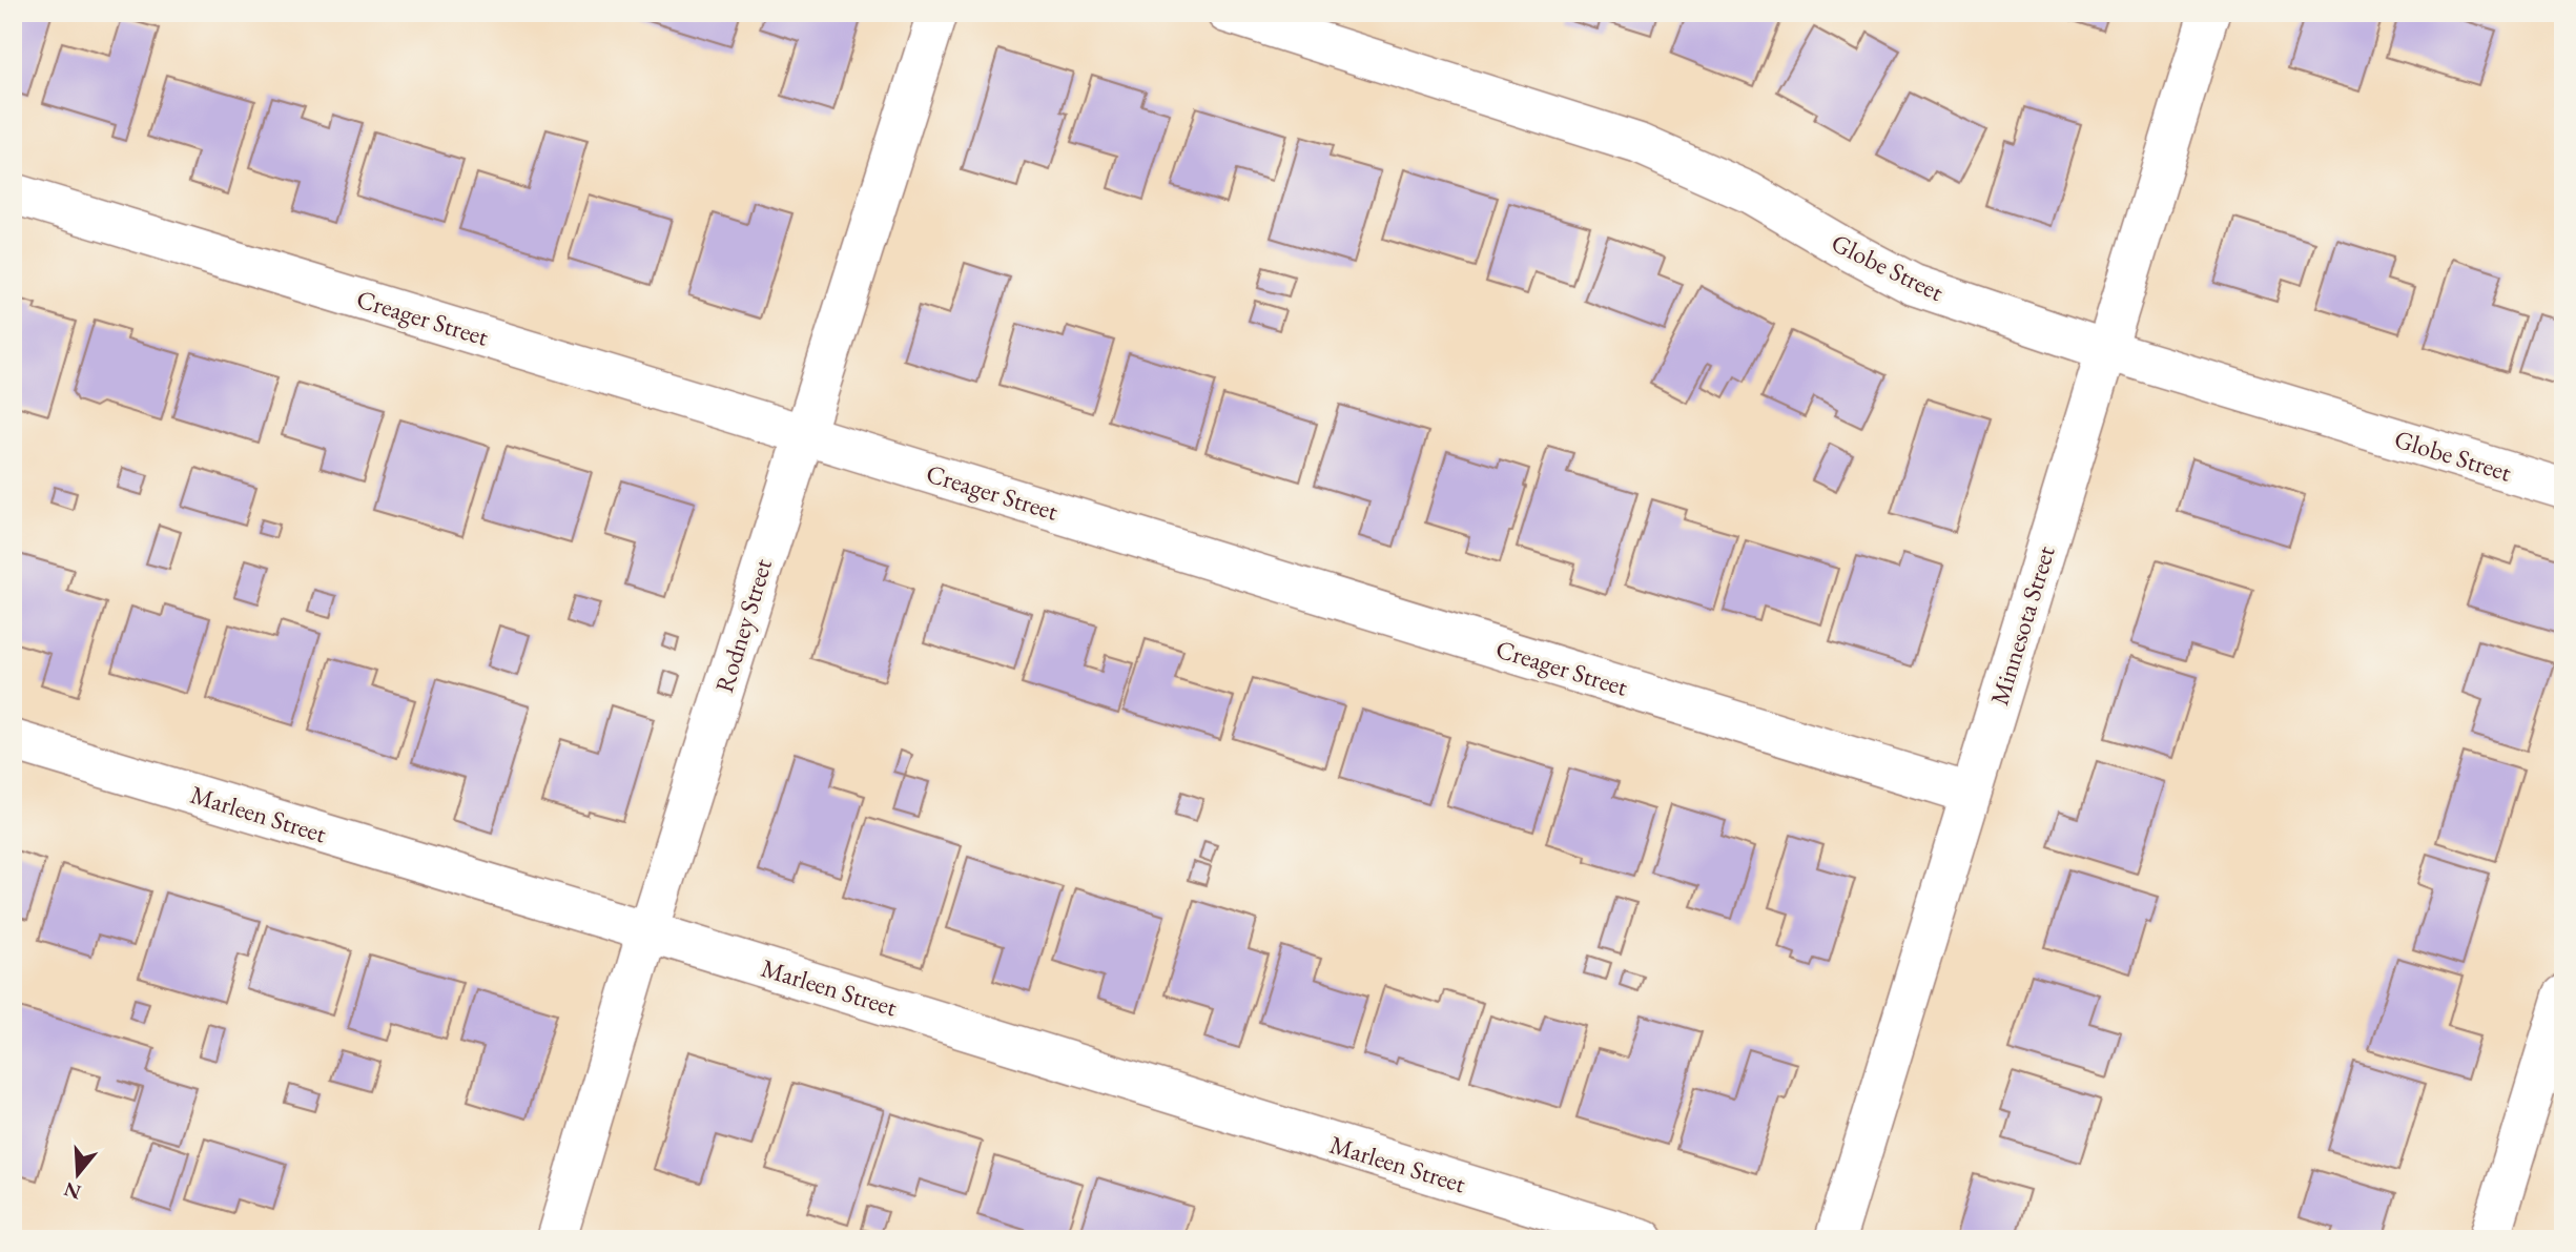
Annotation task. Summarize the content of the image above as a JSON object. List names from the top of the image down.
{
  "streets": {
    "street": [
      "Globe Street",
      "Creager Street",
      "Rodney Street",
      "Minnesota Street",
      "Marleen Street"
    ]
  },
  "crossings": [
    ["Globe Street", "Minnesota Street"],
    ["Creager Street", "Rodney Street"],
    ["Creager Street", "Minnesota Street"],
    ["Rodney Street", "Marleen Street"]
  ],
  "north": "bottom"
}
